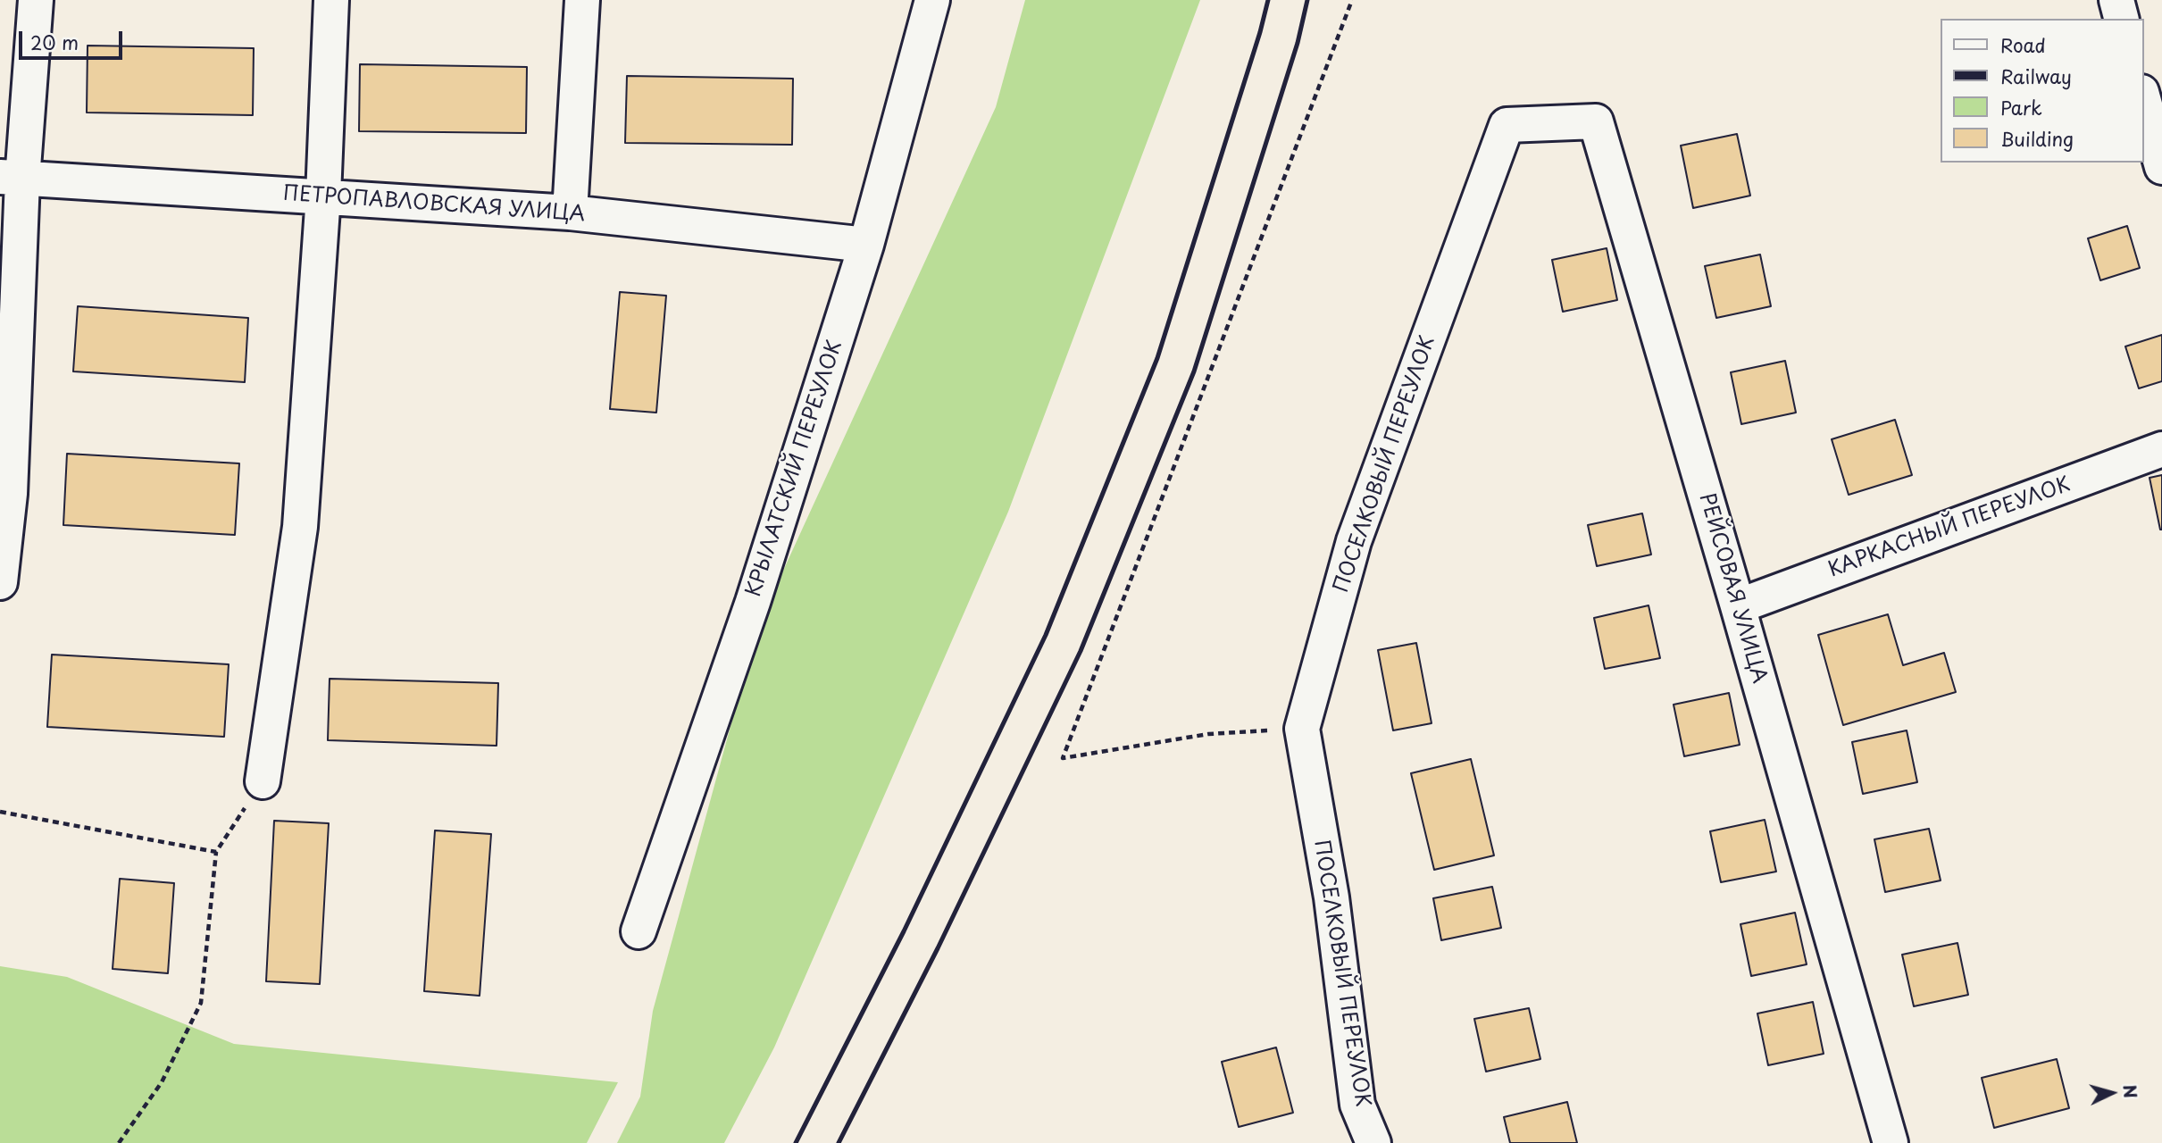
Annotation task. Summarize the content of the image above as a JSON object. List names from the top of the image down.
{
  "streets": {
    "street": [
      "ПЕТРОПАВЛОВСКАЯ УЛИЦА",
      "ПОСЕЛКОВЫЙ ПЕРЕУЛОК",
      "КРЫЛАТСКИЙ ПЕРЕУЛОК",
      "КАРКАСНЫЙ ПЕРЕУЛОК",
      "РЕЙСОВАЯ УЛИЦА"
    ]
  },
  "crossings": [
    ["ПЕТРОПАВЛОВСКАЯ УЛИЦА", "КРЫЛАТСКИЙ ПЕРЕУЛОК"],
    ["ПОСЕЛКОВЫЙ ПЕРЕУЛОК", "РЕЙСОВАЯ УЛИЦА"],
    ["КАРКАСНЫЙ ПЕРЕУЛОК", "РЕЙСОВАЯ УЛИЦА"]
  ],
  "legend": [
    "Road",
    "Railway",
    "Park",
    "Building"
  ],
  "scale_bar": "20 m",
  "north": "right"
}
